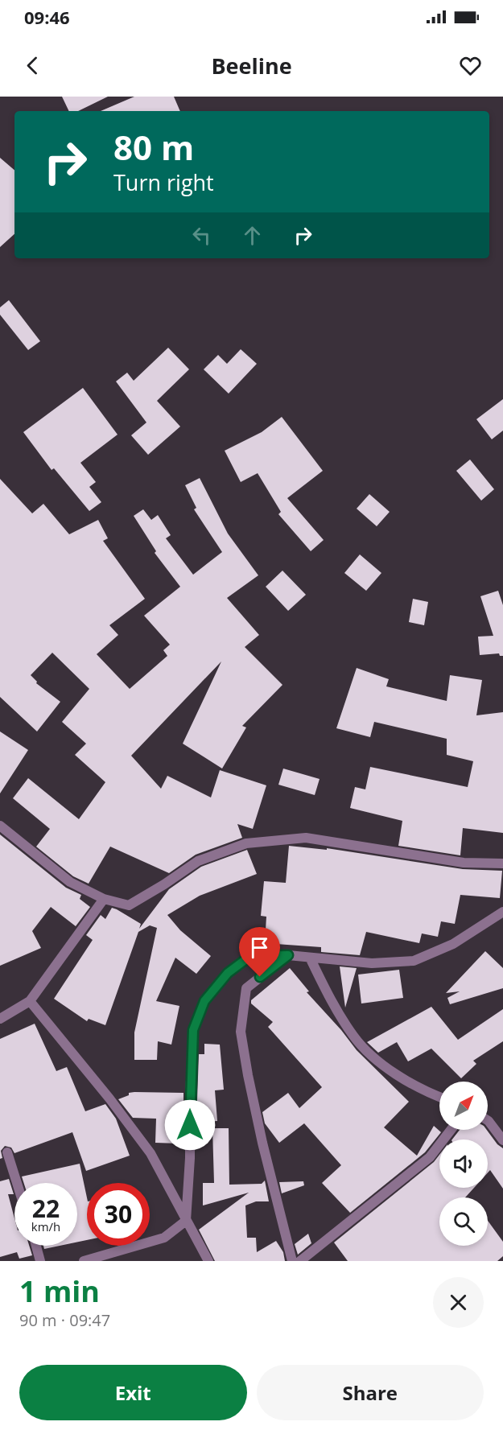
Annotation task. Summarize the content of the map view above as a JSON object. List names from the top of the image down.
{
  "north": "top right",
  "page": {
    "status": "09:46",
    "header": "Beeline",
    "turn": ["80 m", "Turn right"],
    "speed": "22 km/h",
    "limit": "30",
    "heading": ["1 min", "90 m · 09:47"],
    "buttons": ["Exit", "Share"]
  }
}
